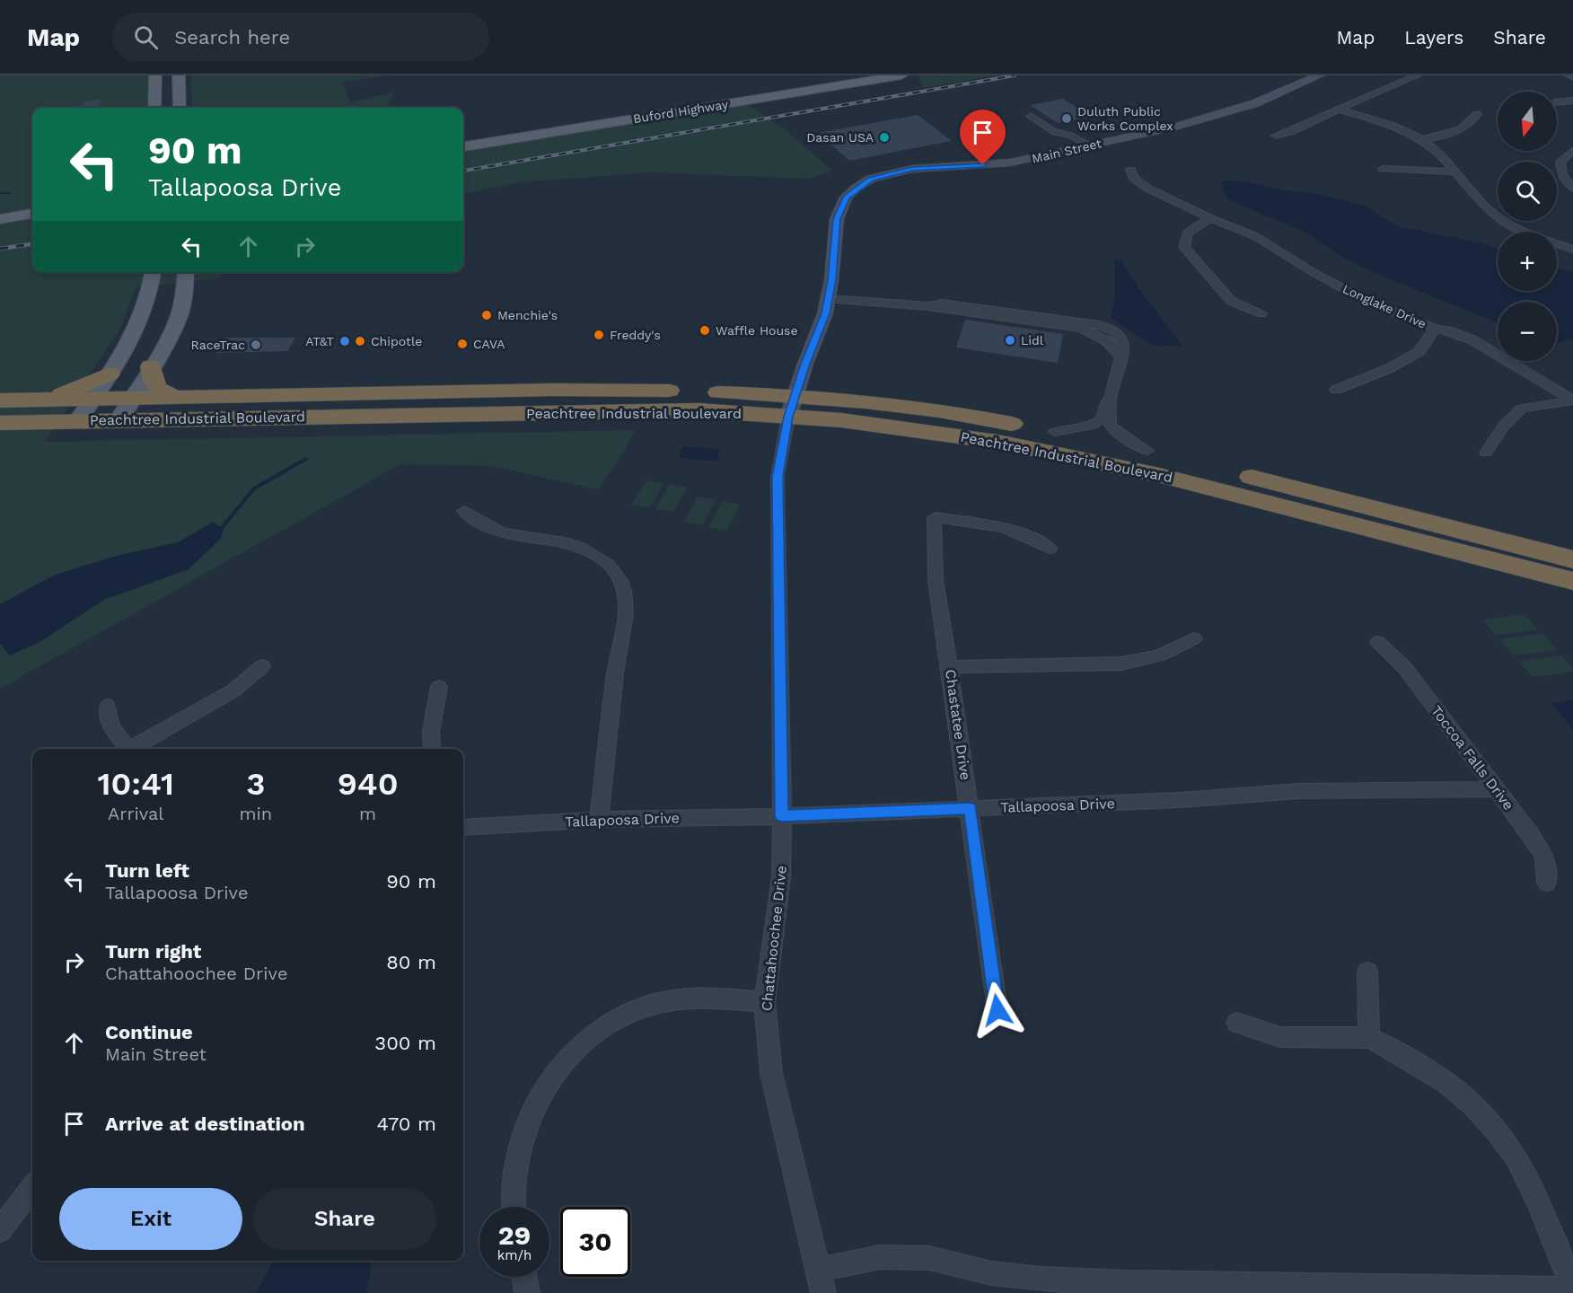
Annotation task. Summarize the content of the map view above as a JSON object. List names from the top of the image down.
{
  "streets": {
    "highway": ["Peachtree Industrial Boulevard"],
    "main road": ["Buford Highway"],
    "street": [
      "Main Street",
      "Longlake Drive",
      "Chastatee Drive",
      "Toccoa Falls Drive",
      "Tallapoosa Drive",
      "Chattahoochee Drive"
    ]
  },
  "crossings": [
    ["Main Street", "Peachtree Industrial Boulevard"],
    ["Main Street", "Chattahoochee Drive"],
    ["Peachtree Industrial Boulevard", "Chattahoochee Drive"],
    ["Chastatee Drive", "Tallapoosa Drive"],
    ["Toccoa Falls Drive", "Tallapoosa Drive"],
    ["Tallapoosa Drive", "Chattahoochee Drive"]
  ],
  "places": [
    "Duluth Public Works Complex",
    "Dasan USA",
    "Menchie's",
    "Waffle House",
    "Freddy's",
    "Lidl",
    "AT&T",
    "Chipotle",
    "CAVA",
    "RaceTrac"
  ],
  "north": "bottom",
  "page": {
    "header": "Map",
    "search": "Search here",
    "nav": ["Map", "Layers", "Share"],
    "map_buttons": ["+", "−"],
    "turn": ["90 m", "Tallapoosa Drive"],
    "eta": [
      "10:41",
      "Arrival",
      "3",
      "min",
      "940",
      "m"
    ],
    "list": [
      {
        "name": "Turn left",
        "note": "Tallapoosa Drive",
        "value": "90 m"
      },
      {
        "name": "Turn right",
        "note": "Chattahoochee Drive",
        "value": "80 m"
      },
      {
        "name": "Continue",
        "note": "Main Street",
        "value": "300 m"
      },
      {
        "name": "Arrive at destination",
        "value": "470 m"
      }
    ],
    "buttons": ["Exit", "Share"],
    "speed": "29 km/h",
    "limit": "30"
  }
}
